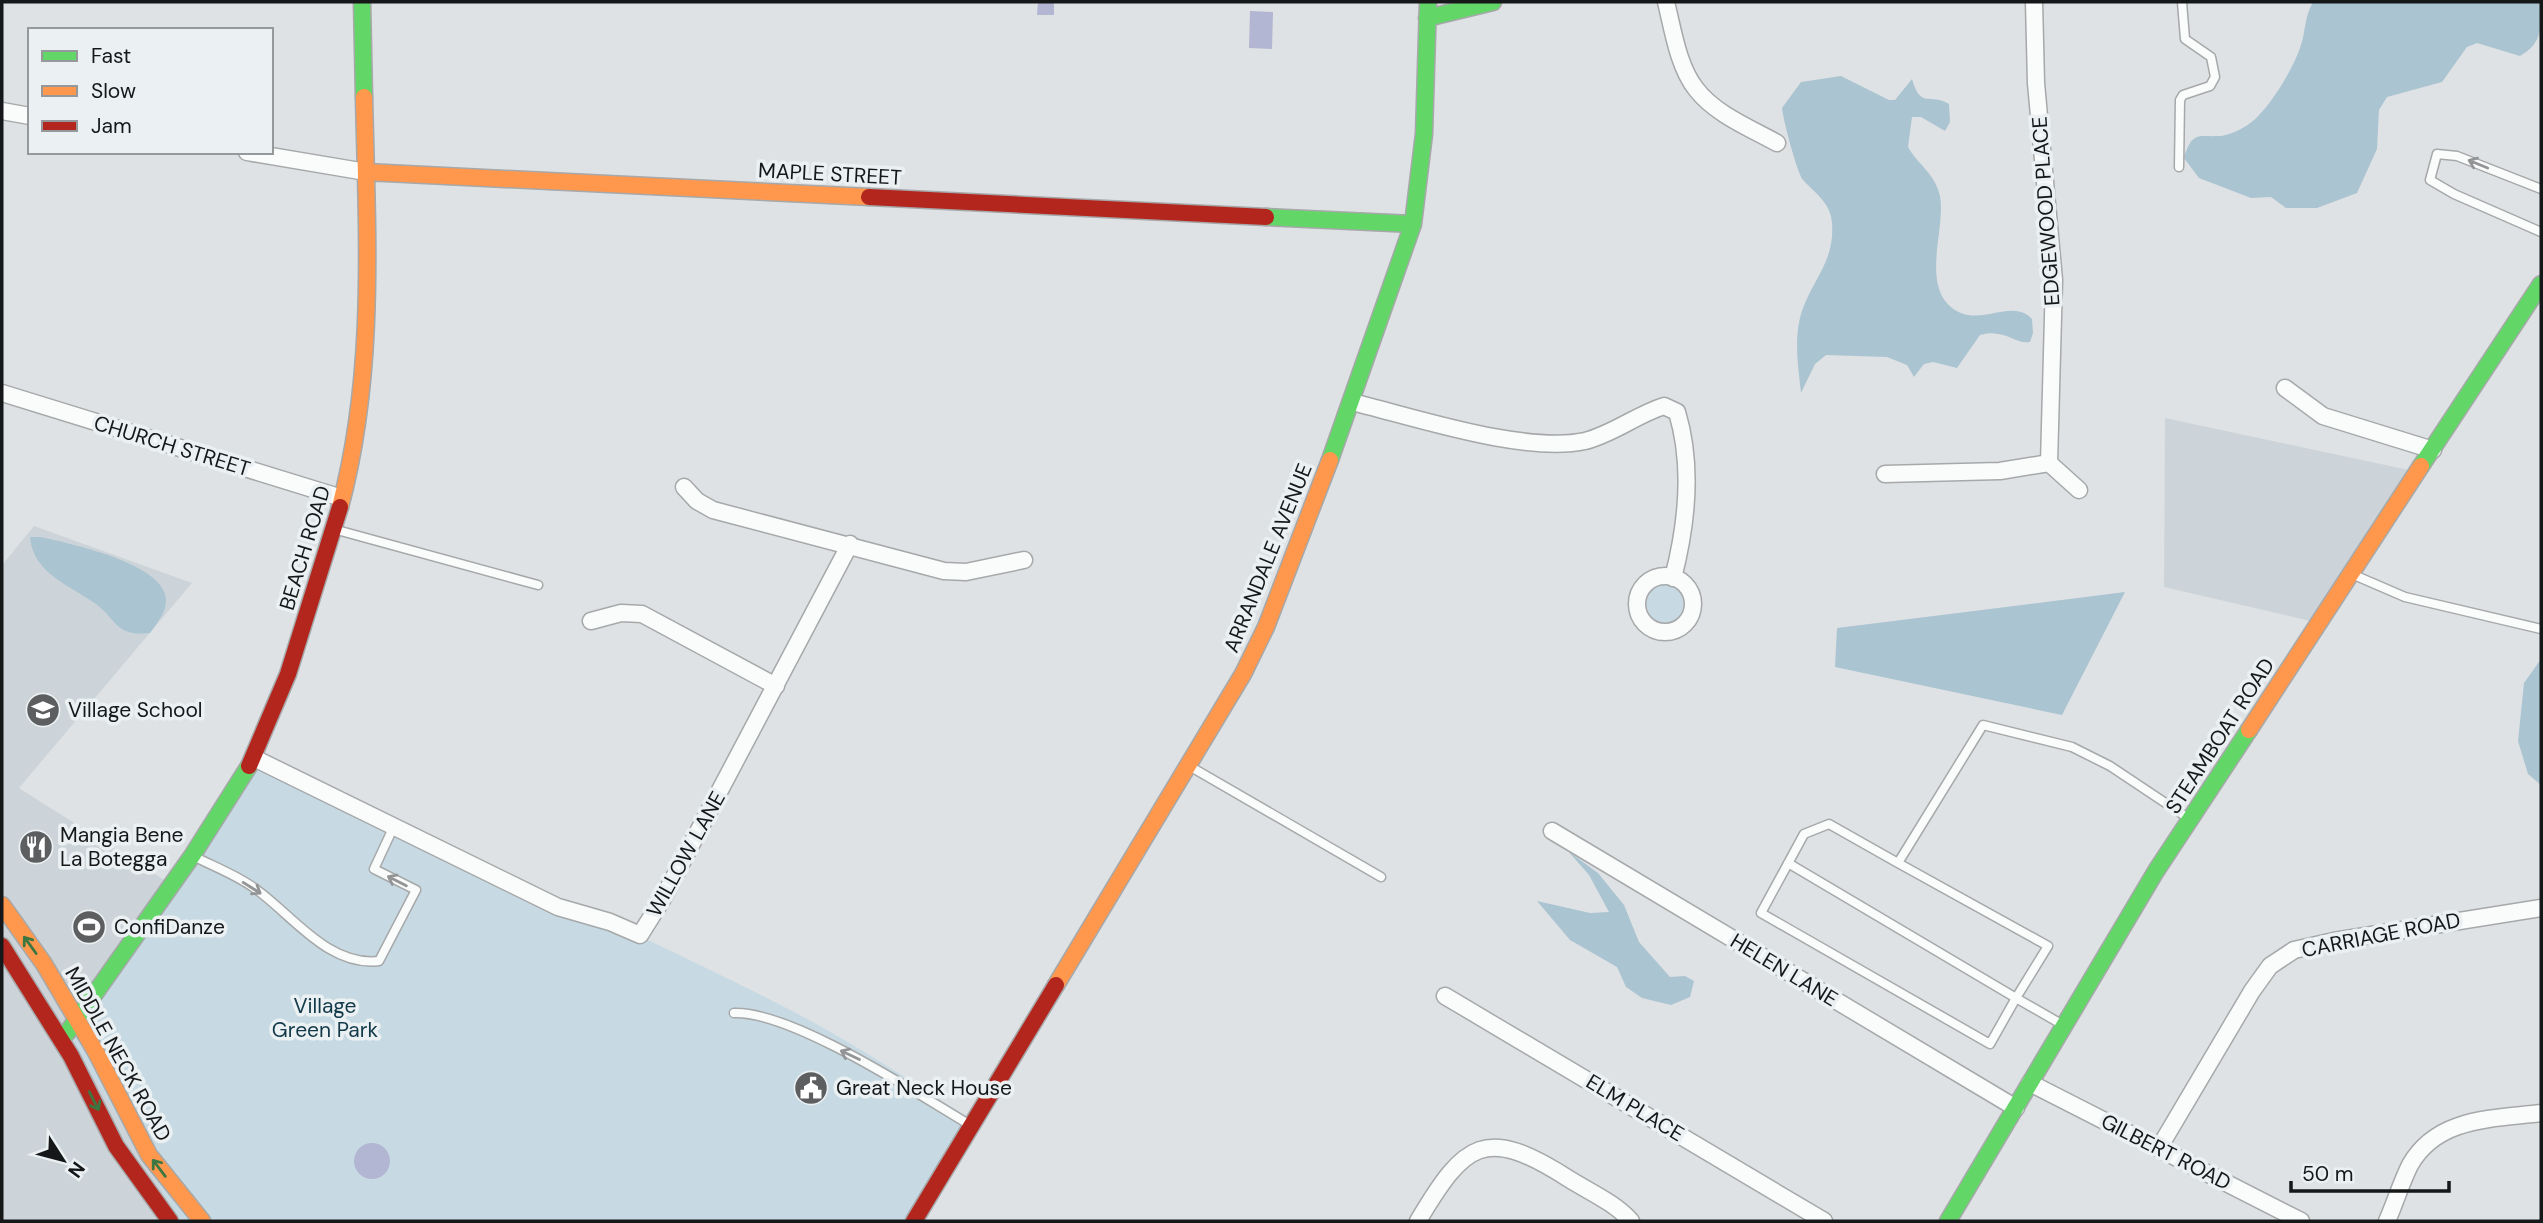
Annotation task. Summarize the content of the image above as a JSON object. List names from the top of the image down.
{
  "streets": {
    "street": [
      "MAPLE STREET",
      "EDGEWOOD PLACE",
      "CHURCH STREET",
      "BEACH ROAD",
      "ARRANDALE AVENUE",
      "STEAMBOAT ROAD",
      "WILLOW LANE",
      "CARRIAGE ROAD",
      "HELEN LANE",
      "MIDDLE NECK ROAD",
      "ELM PLACE",
      "GILBERT ROAD"
    ]
  },
  "crossings": [
    ["MAPLE STREET", "BEACH ROAD"],
    ["MAPLE STREET", "ARRANDALE AVENUE"],
    ["CHURCH STREET", "BEACH ROAD"],
    ["BEACH ROAD", "WILLOW LANE"],
    ["BEACH ROAD", "MIDDLE NECK ROAD"],
    ["STEAMBOAT ROAD", "HELEN LANE"],
    ["STEAMBOAT ROAD", "GILBERT ROAD"],
    ["CARRIAGE ROAD", "GILBERT ROAD"]
  ],
  "parks": ["Village Green Park"],
  "places": {
    "school or university": ["Village School"],
    "restaurant": ["Mangia Bene La Botegga"],
    "sports": ["ConfiDanze"],
    "public building": ["Great Neck House"]
  },
  "legend": ["Fast", "Slow", "Jam"],
  "scale_bar": "50 m",
  "north": "bottom right"
}
